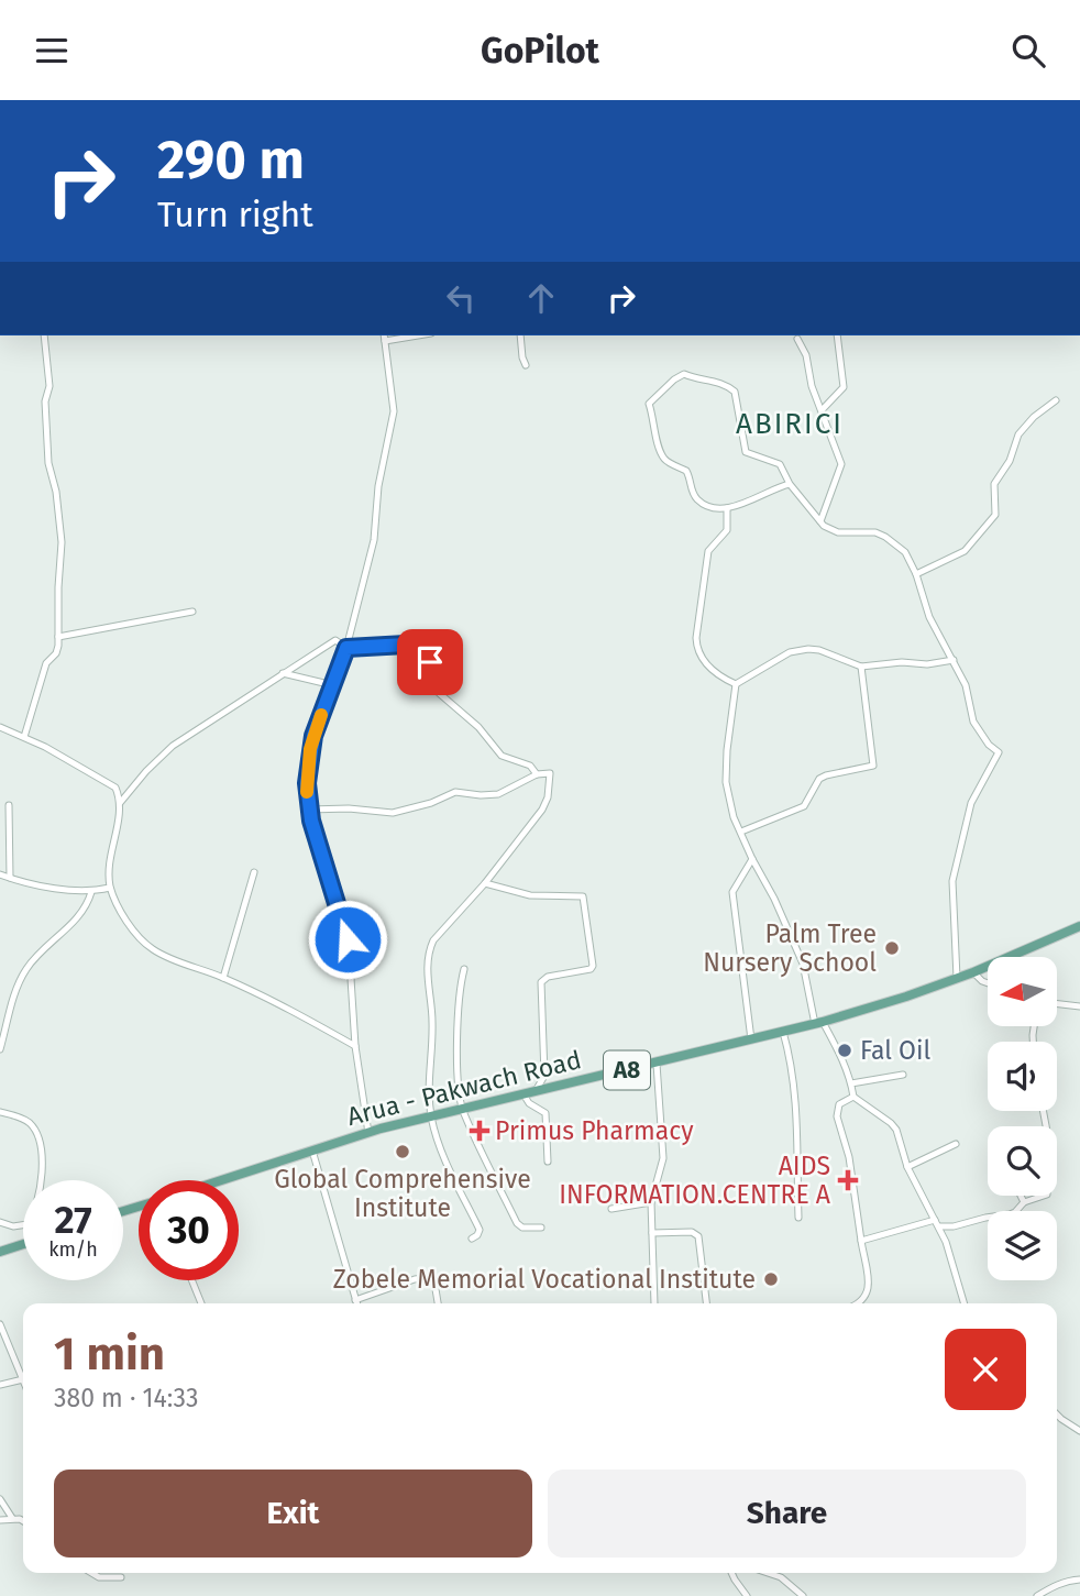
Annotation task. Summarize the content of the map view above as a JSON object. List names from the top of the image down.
{
  "streets": {
    "main road": ["A8", "Arua - Pakwach Road"]
  },
  "districts": ["ABIRICI"],
  "places": {
    "other": [
      "Palm Tree Nursery School",
      "Fal Oil",
      "Global Comprehensive Institute",
      "Zobele Memorial Vocational Institute"
    ],
    "health": ["Primus Pharmacy", "AIDS INFORMATION.CENTRE A"]
  },
  "north": "left",
  "page": {
    "header": "GoPilot",
    "turn": ["290 m", "Turn right"],
    "speed": "27 km/h",
    "limit": "30",
    "heading": ["1 min", "380 m · 14:33"],
    "buttons": ["Exit", "Share"]
  }
}
